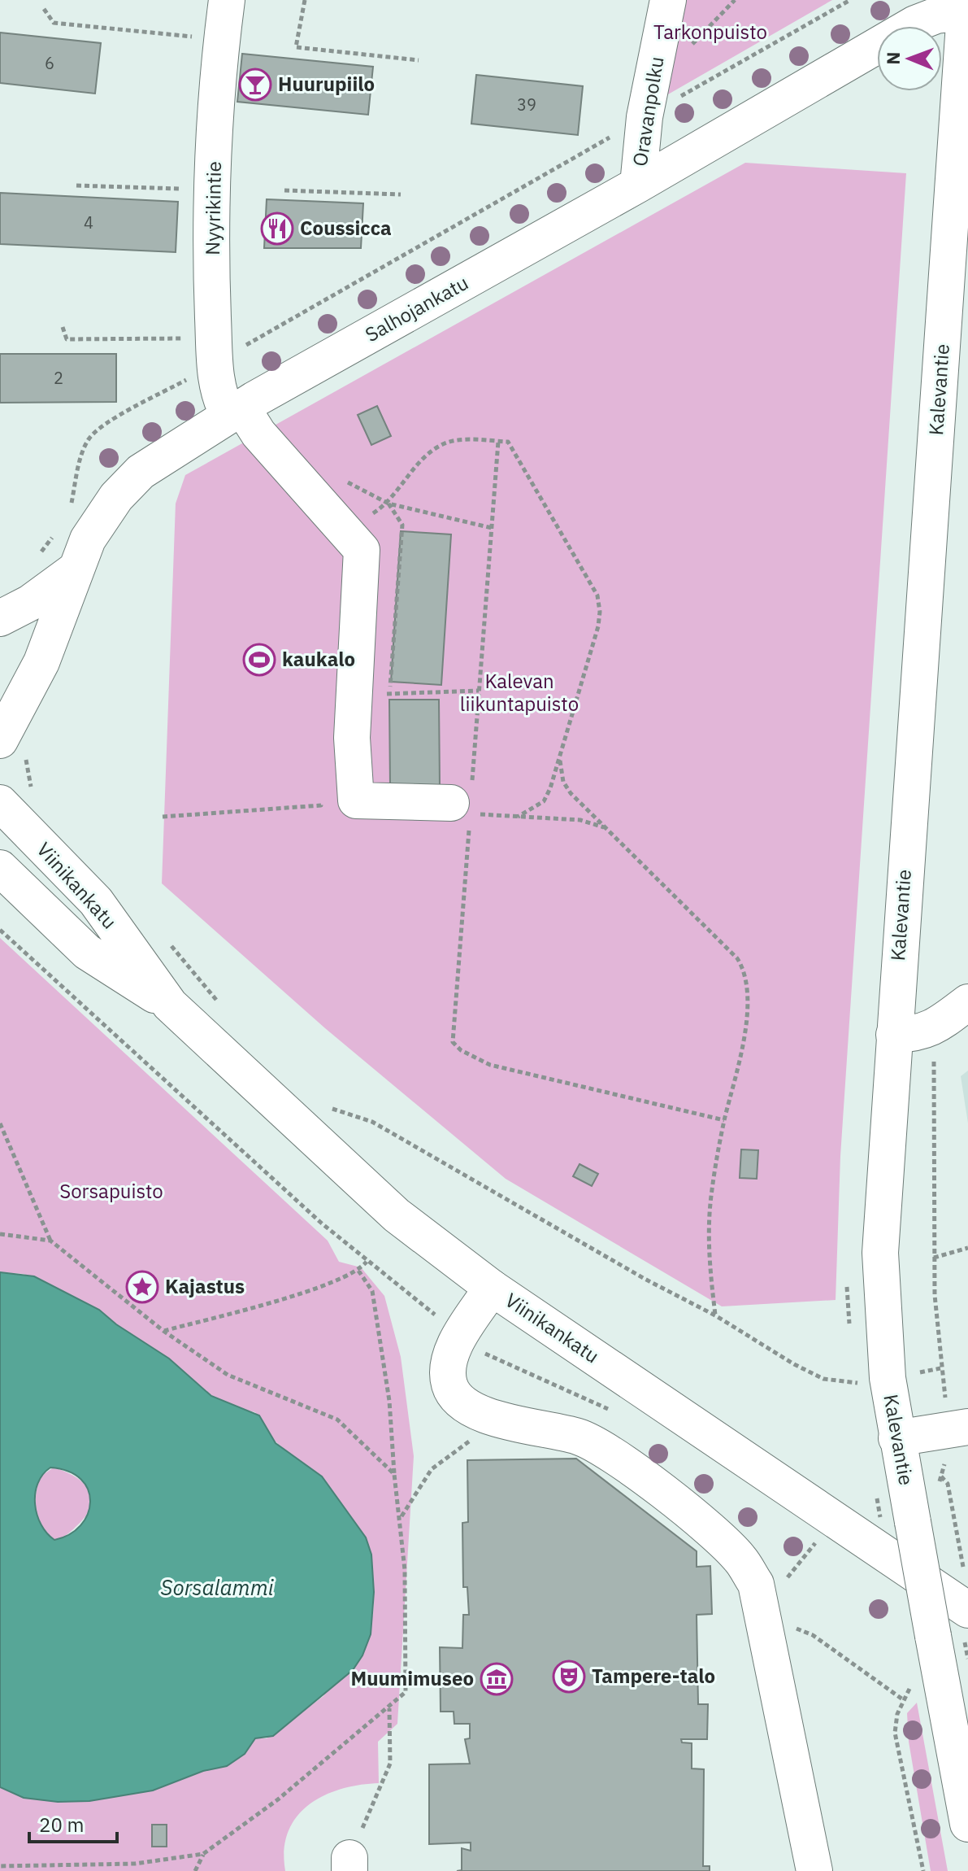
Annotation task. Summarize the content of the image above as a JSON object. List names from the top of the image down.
{
  "streets": {
    "main road": [
      "Oravanpolku",
      "Nyyrikintie",
      "Salhojankatu",
      "Kalevantie",
      "Viinikankatu"
    ]
  },
  "crossings": [
    ["Oravanpolku", "Salhojankatu"],
    ["Nyyrikintie", "Salhojankatu"],
    ["Salhojankatu", "Kalevantie"]
  ],
  "water": ["Sorsalammi"],
  "parks": ["Tarkonpuisto", "Kalevan liikuntapuisto", "Sorsapuisto"],
  "places": {
    "bar": ["Huurupiilo"],
    "restaurant": ["Coussicca"],
    "sports": ["kaukalo"],
    "place": ["Kajastus"],
    "theatre": ["Tampere-talo"],
    "museum": ["Muumimuseo"]
  },
  "house_numbers": [
    "6",
    "39",
    "4",
    "2"
  ],
  "scale_bar": "20 m",
  "north": "left"
}
